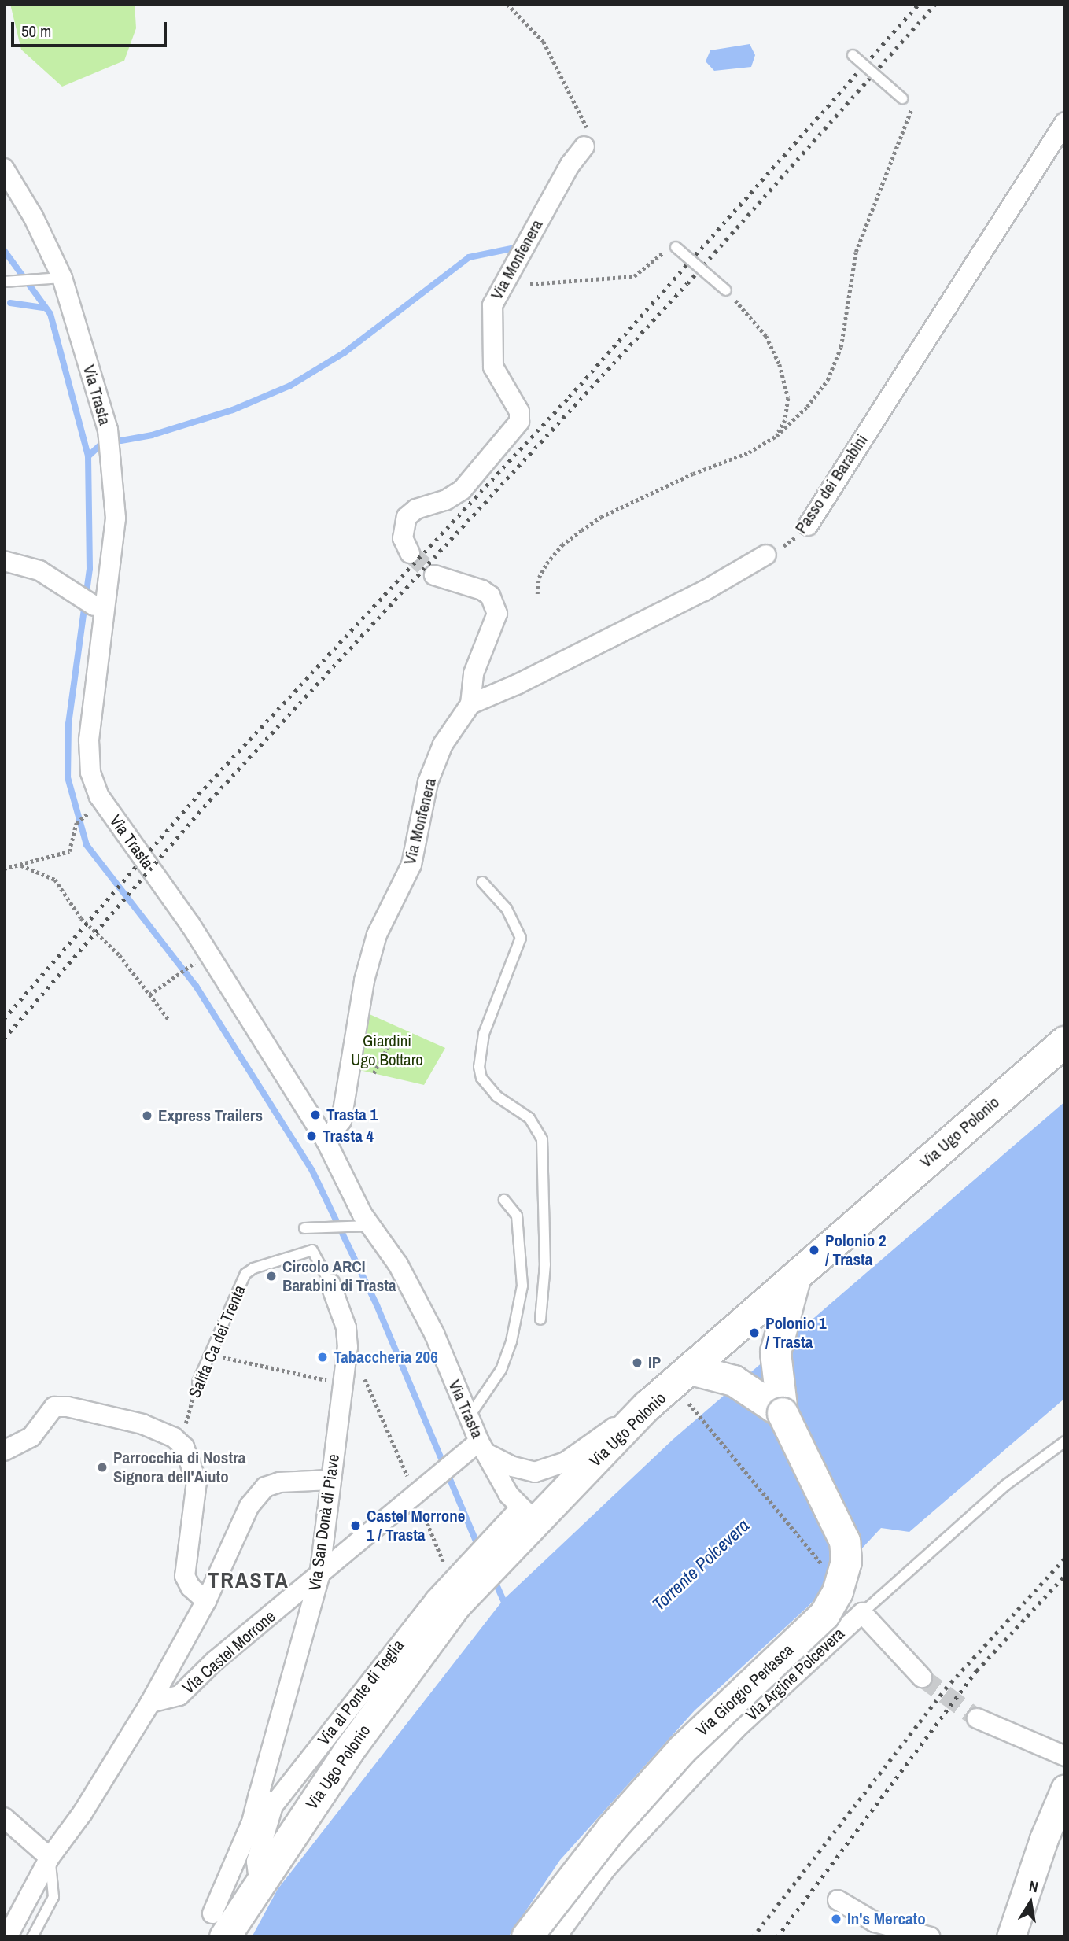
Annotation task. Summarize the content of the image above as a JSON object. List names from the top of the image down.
{
  "streets": {
    "main road": ["Via Ugo Polonio", "Via San Donà di Piave", "Via Giorgio Perlasca"],
    "street": [
      "Via Monfenera",
      "Via Trasta",
      "Passo dei Barabini",
      "Via Castel Morrone",
      "Via Argine Polcevera",
      "Via al Ponte di Teglia"
    ],
    "lane": ["Salita Ca dei Trenta"]
  },
  "crossings": [
    ["Via Monfenera", "Via Trasta"],
    ["Via Trasta", "Via Ugo Polonio"],
    ["Via Trasta", "Via Castel Morrone"],
    ["Via Ugo Polonio", "Via San Donà di Piave"],
    ["Via Ugo Polonio", "Via Giorgio Perlasca"],
    ["Via Ugo Polonio", "Via al Ponte di Teglia"],
    ["Salita Ca dei Trenta", "Via San Donà di Piave"],
    ["Via San Donà di Piave", "Via Castel Morrone"],
    ["Via San Donà di Piave", "Via al Ponte di Teglia"]
  ],
  "districts": ["TRASTA"],
  "water": ["Torrente Polcevera"],
  "parks": ["Giardini Ugo Bottaro"],
  "places": [
    "Trasta 1",
    "Express Trailers",
    "Trasta 4",
    "Polonio 2 / Trasta",
    "Circolo ARCI Barabini di Trasta",
    "Polonio 1 / Trasta",
    "Tabaccheria 206",
    "IP",
    "Parrocchia di Nostra Signora dell'Aiuto",
    "Castel Morrone 1 / Trasta",
    "In's Mercato"
  ],
  "scale_bar": "50 m",
  "north": "top"
}
